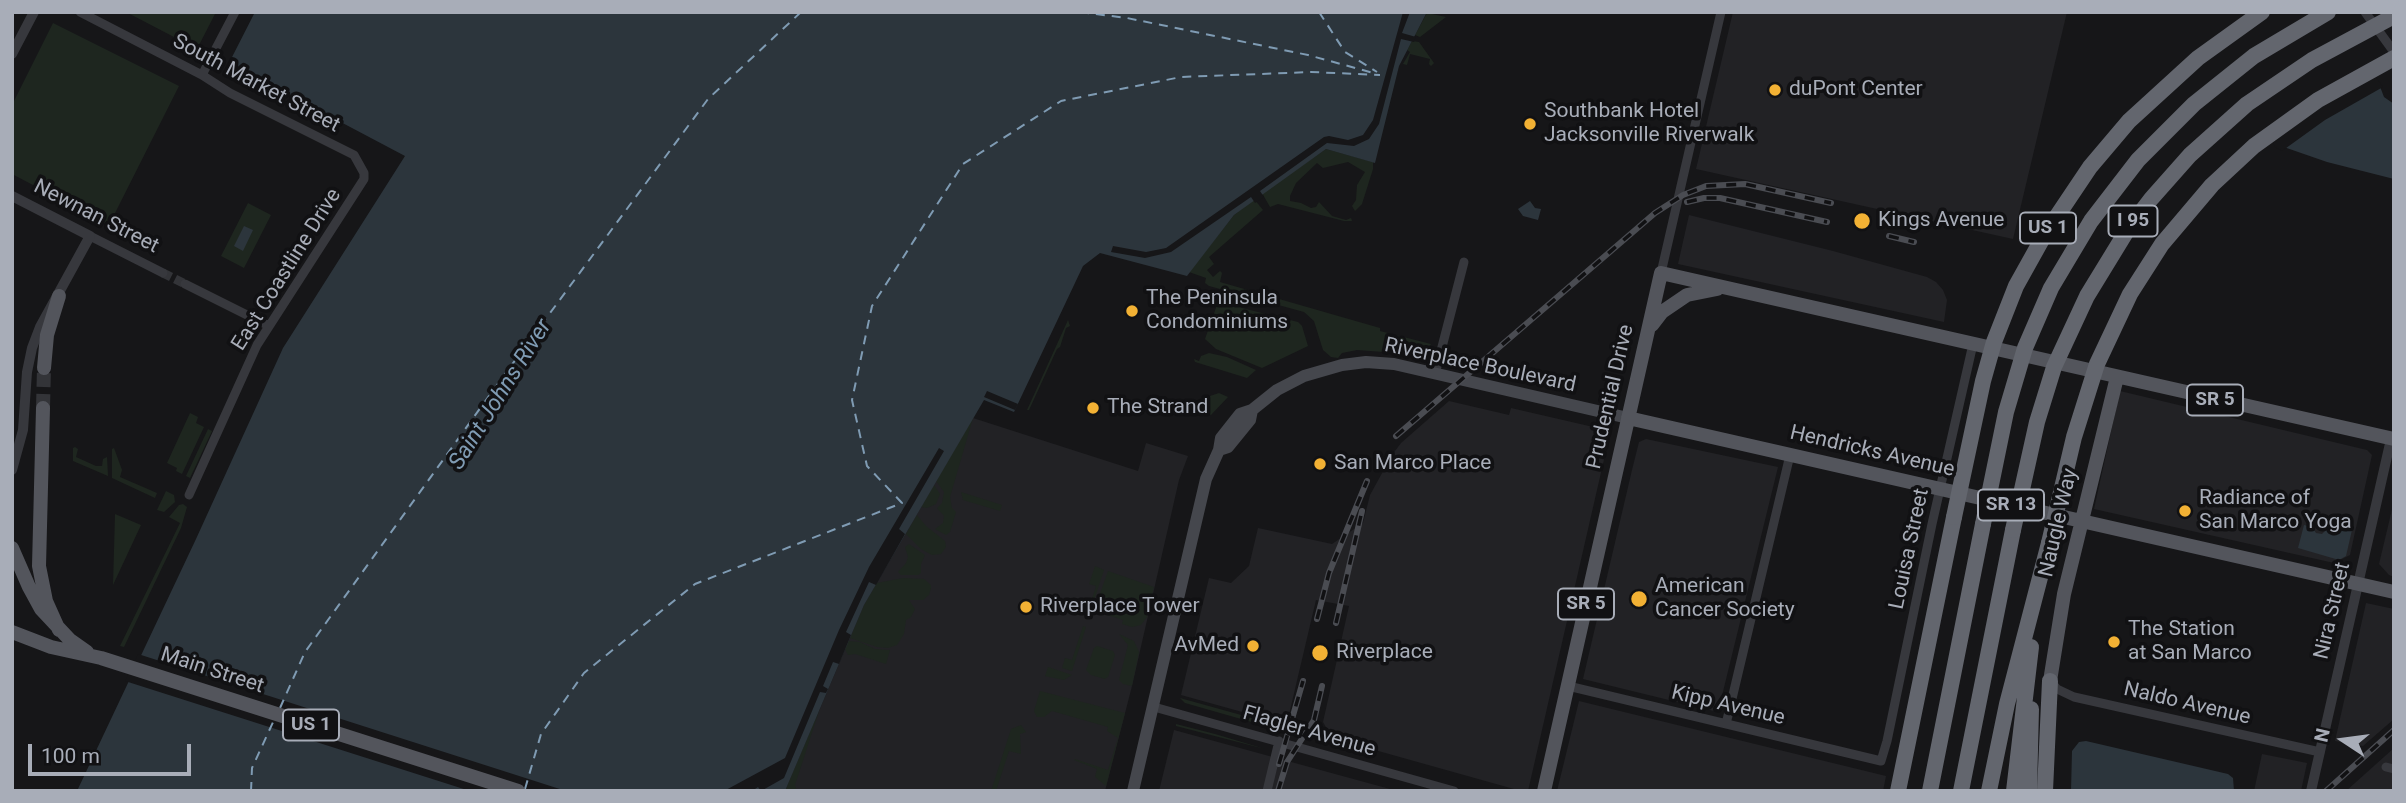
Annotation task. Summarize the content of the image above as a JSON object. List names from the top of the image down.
{
  "streets": {
    "highway": ["I 95", "US 1"],
    "main road": [
      "Riverplace Boulevard",
      "Prudential Drive",
      "SR 5",
      "Hendricks Avenue",
      "SR 13",
      "Naugle Way",
      "Main Street"
    ],
    "street": [
      "South Market Street",
      "Newnan Street",
      "East Coastline Drive",
      "Louisa Street",
      "Nira Street",
      "Naldo Avenue",
      "Kipp Avenue",
      "Flagler Avenue"
    ]
  },
  "crossings": [
    ["South Market Street", "East Coastline Drive"],
    ["US 1", "Main Street"],
    ["Riverplace Boulevard", "Prudential Drive"],
    ["Riverplace Boulevard", "Hendricks Avenue"],
    ["Riverplace Boulevard", "Flagler Avenue"],
    ["Prudential Drive", "SR 5"],
    ["Prudential Drive", "Hendricks Avenue"],
    ["Prudential Drive", "Kipp Avenue"],
    ["SR 5", "Naugle Way"],
    ["SR 5", "Louisa Street"],
    ["SR 5", "Nira Street"],
    ["Hendricks Avenue", "Naugle Way"],
    ["Hendricks Avenue", "Louisa Street"],
    ["Hendricks Avenue", "Nira Street"],
    ["Naugle Way", "Naldo Avenue"],
    ["Louisa Street", "Kipp Avenue"],
    ["Nira Street", "Naldo Avenue"]
  ],
  "water": ["Saint Johns River"],
  "places": [
    "duPont Center",
    "Southbank Hotel Jacksonville Riverwalk",
    "Kings Avenue",
    "The Peninsula Condominiums",
    "The Strand",
    "San Marco Place",
    "Radiance of San Marco Yoga",
    "American Cancer Society",
    "Riverplace Tower",
    "The Station at San Marco",
    "AvMed",
    "Riverplace"
  ],
  "scale_bar": "100 m",
  "north": "left"
}
